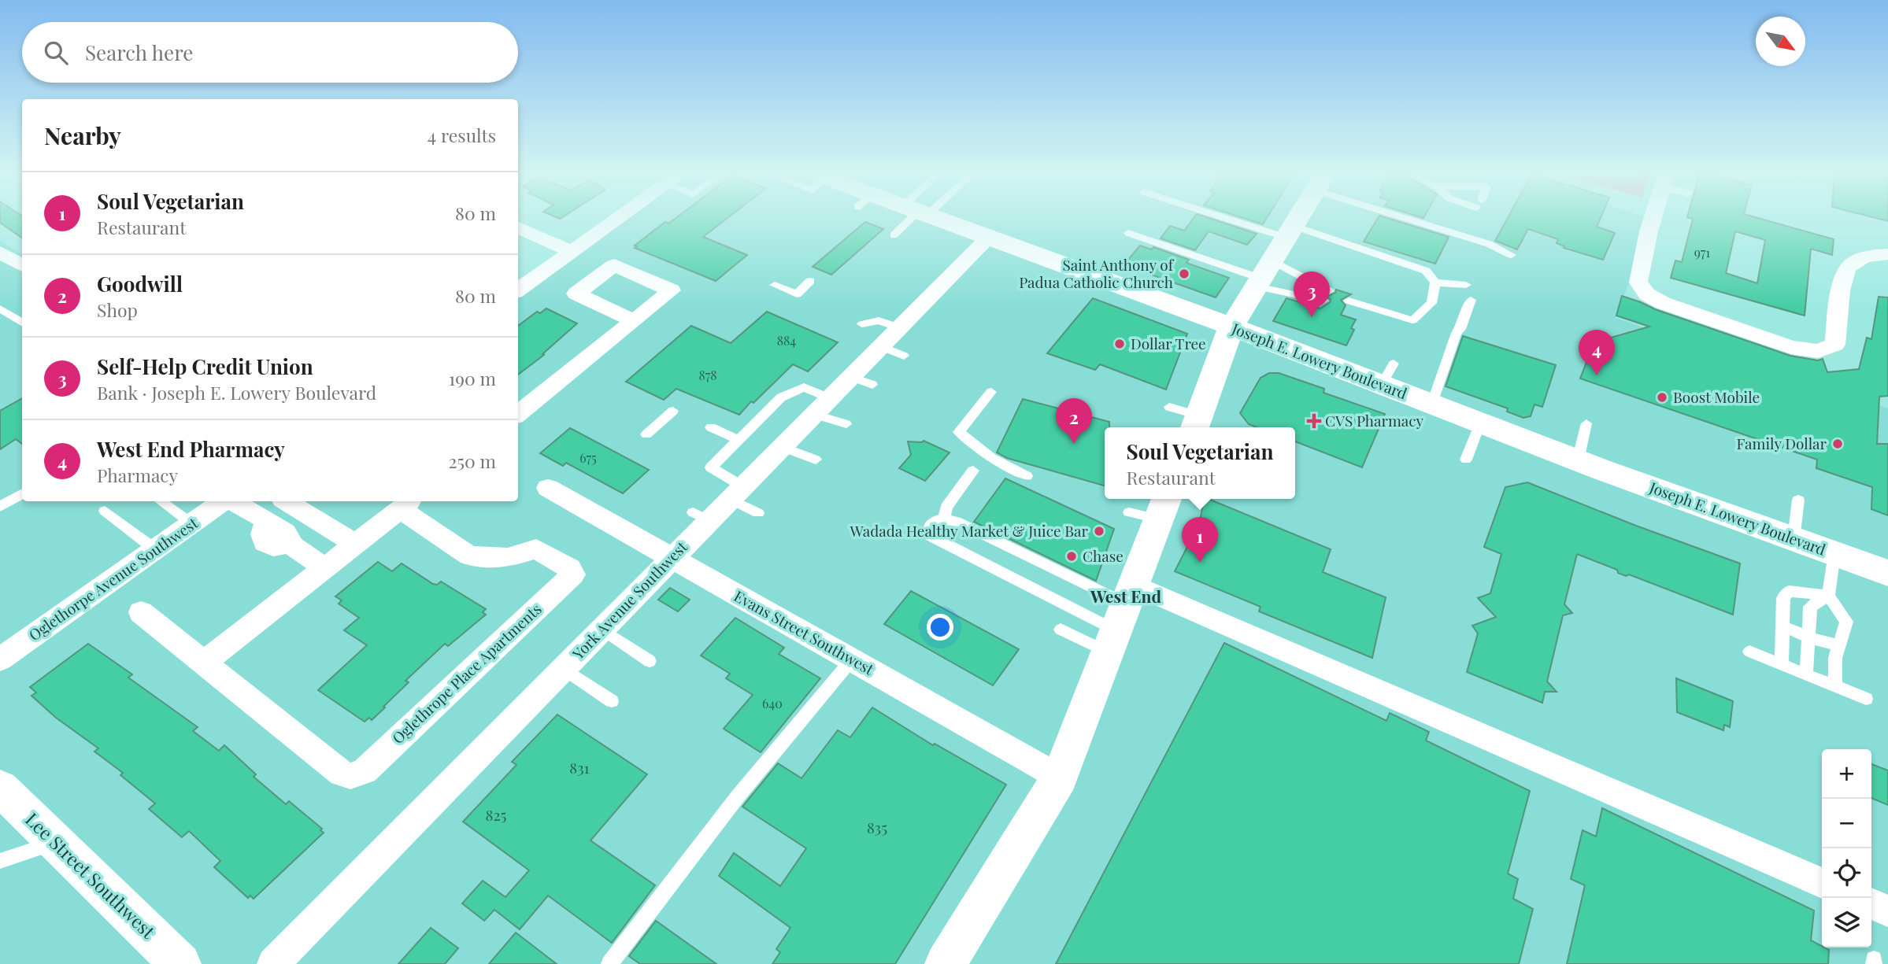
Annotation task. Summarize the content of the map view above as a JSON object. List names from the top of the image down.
{
  "streets": {
    "main road": ["Joseph E. Lowery Boulevard", "Lee Street Southwest"],
    "street": [
      "Oglethorpe Avenue Southwest",
      "York Avenue Southwest",
      "Evans Street Southwest",
      "Oglethrope Place Apartments"
    ]
  },
  "crossings": [
    ["Joseph E. Lowery Boulevard", "York Avenue Southwest"],
    ["York Avenue Southwest", "Evans Street Southwest"]
  ],
  "districts": ["West End"],
  "places": {
    "other": [
      "Saint Anthony of Padua Catholic Church",
      "Dollar Tree",
      "Boost Mobile",
      "Family Dollar",
      "Wadada Healthy Market & Juice Bar",
      "Chase"
    ],
    "health": ["CVS Pharmacy"]
  },
  "house_numbers": [
    "971",
    "884",
    "878",
    "675",
    "640",
    "831",
    "825",
    "835"
  ],
  "north": "bottom right",
  "page": {
    "search": "Search here",
    "heading": ["Nearby", "4 results"],
    "list": [
      {
        "mark": "1",
        "name": "Soul Vegetarian",
        "note": "Restaurant",
        "value": "80 m"
      },
      {
        "mark": "2",
        "name": "Goodwill",
        "note": "Shop",
        "value": "80 m"
      },
      {
        "mark": "3",
        "name": "Self-Help Credit Union",
        "note": "Bank · Joseph E. Lowery Boulevard",
        "value": "190 m"
      },
      {
        "mark": "4",
        "name": "West End Pharmacy",
        "note": "Pharmacy",
        "value": "250 m"
      }
    ],
    "pins": [
      "3",
      "4",
      "2",
      "1"
    ],
    "popup": ["Soul Vegetarian", "Restaurant"],
    "map_buttons": ["+", "−"]
  }
}
